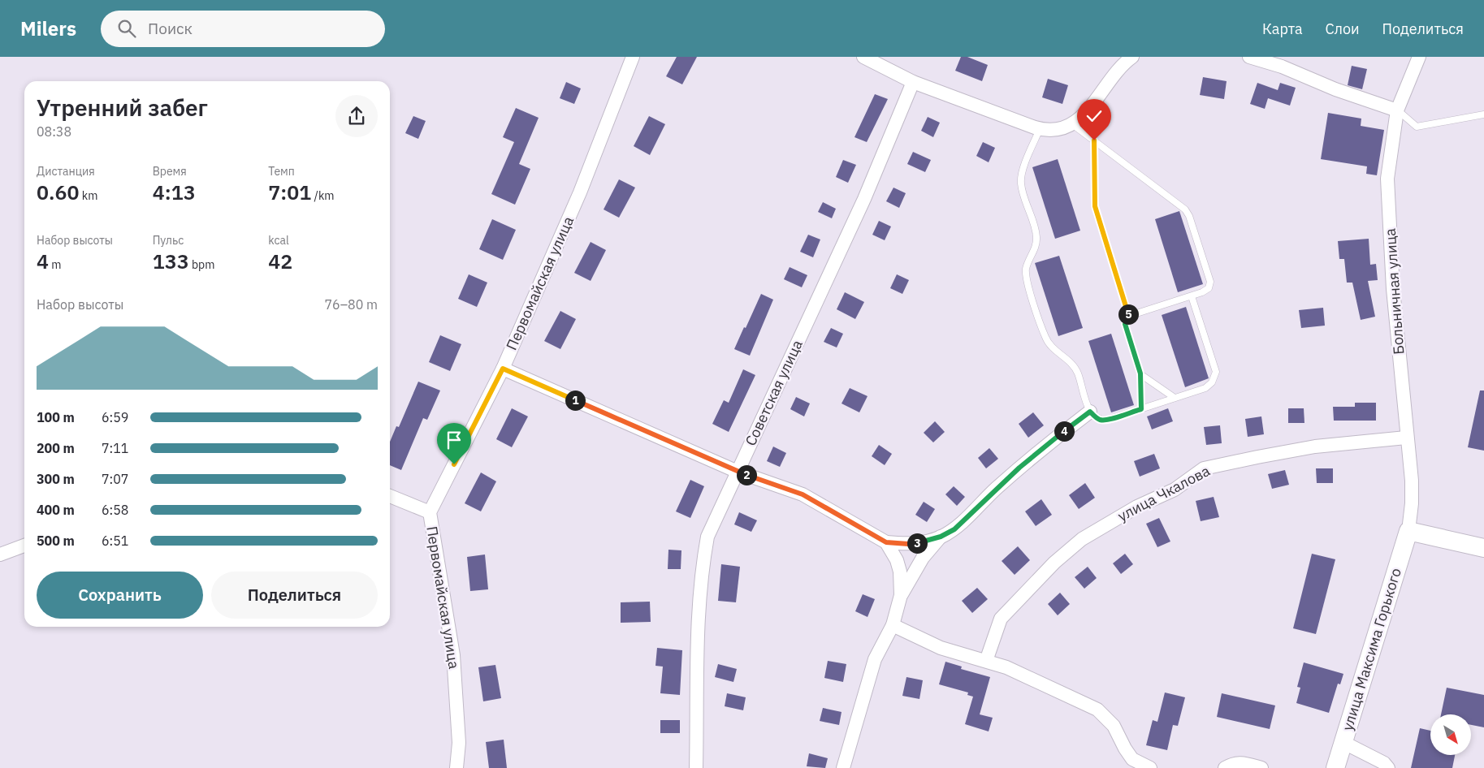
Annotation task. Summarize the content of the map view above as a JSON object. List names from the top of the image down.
{
  "streets": {
    "street": [
      "Первомайская улица",
      "Больничная улица",
      "Советская улица",
      "улица Чкалова",
      "улица Максима Горького"
    ]
  },
  "crossings": [
    ["Больничная улица", "улица Чкалова"],
    ["Больничная улица", "улица Максима Горького"]
  ],
  "north": "bottom right",
  "page": {
    "header": "Milers",
    "search": "Поиск",
    "nav": ["Карта", "Слои", "Поделиться"],
    "heading": ["Утренний забег", "08:38"],
    "stats": [
      ["Дистанция", "0.60 km"],
      ["Время", "4:13"],
      ["Темп", "7:01 /km"],
      ["Набор высоты", "4 m"],
      ["Пульс", "133 bpm"],
      ["kcal", "42"]
    ],
    "chart": ["Набор высоты", "76–80 m"],
    "pins": [
      "5",
      "1",
      "4",
      "2",
      "3"
    ],
    "list": [
      {
        "name": "100 m",
        "note": "6:59"
      },
      {
        "name": "200 m",
        "note": "7:11"
      },
      {
        "name": "300 m",
        "note": "7:07"
      },
      {
        "name": "400 m",
        "note": "6:58"
      },
      {
        "name": "500 m",
        "note": "6:51"
      }
    ],
    "buttons": ["Сохранить", "Поделиться"]
  }
}
